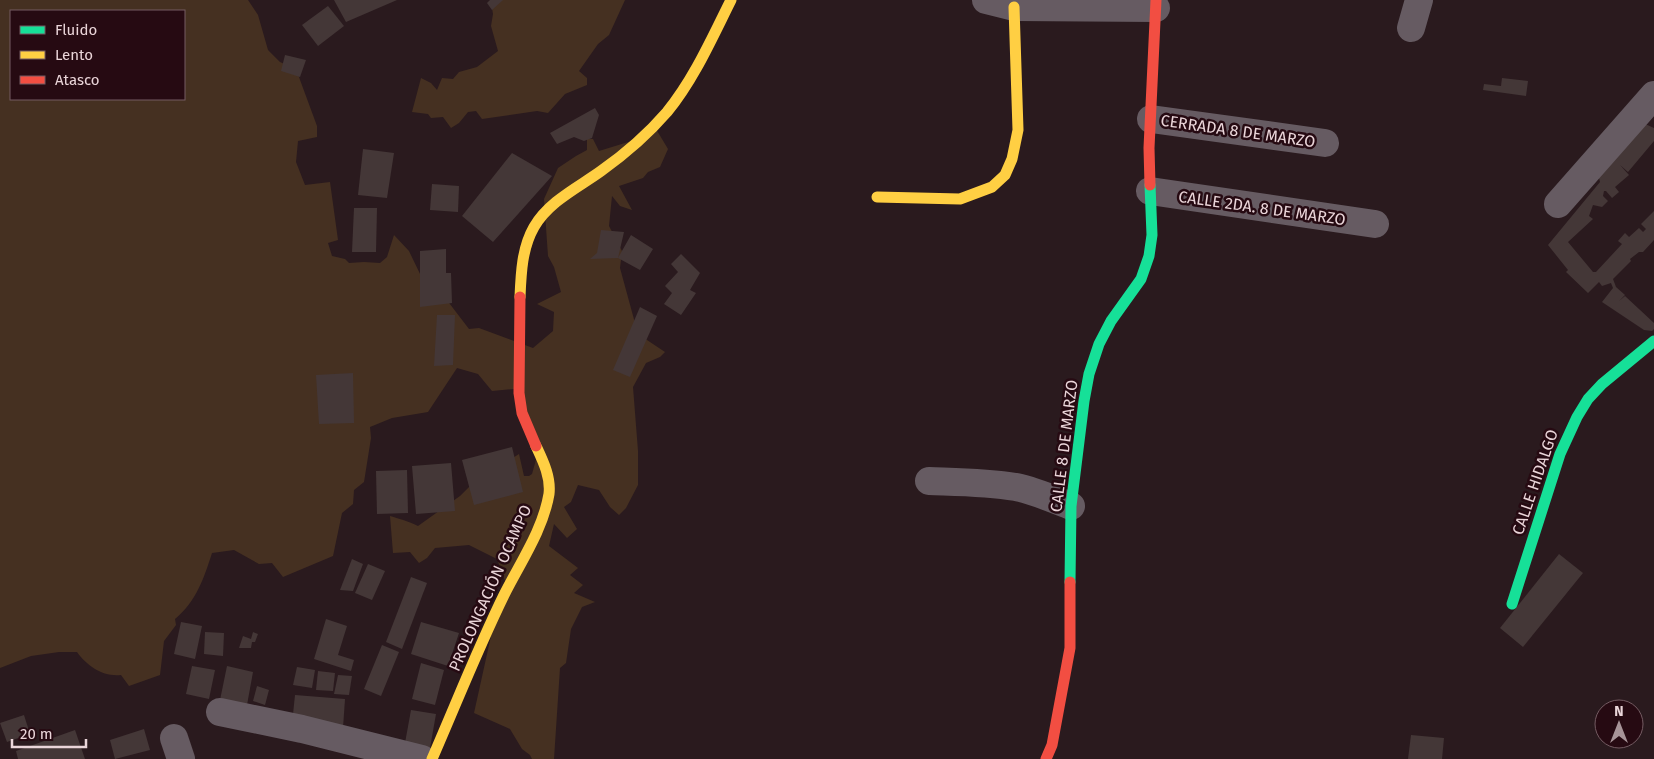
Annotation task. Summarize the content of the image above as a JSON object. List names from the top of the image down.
{
  "streets": {
    "street": [
      "CERRADA 8 DE MARZO",
      "CALLE 2DA. 8 DE MARZO",
      "CALLE 8 DE MARZO",
      "CALLE HIDALGO",
      "PROLONGACIÓN OCAMPO"
    ]
  },
  "crossings": [
    ["CERRADA 8 DE MARZO", "CALLE 8 DE MARZO"],
    ["CALLE 2DA. 8 DE MARZO", "CALLE 8 DE MARZO"]
  ],
  "legend": ["Fluido", "Lento", "Atasco"],
  "scale_bar": "20 m",
  "north": "top"
}
